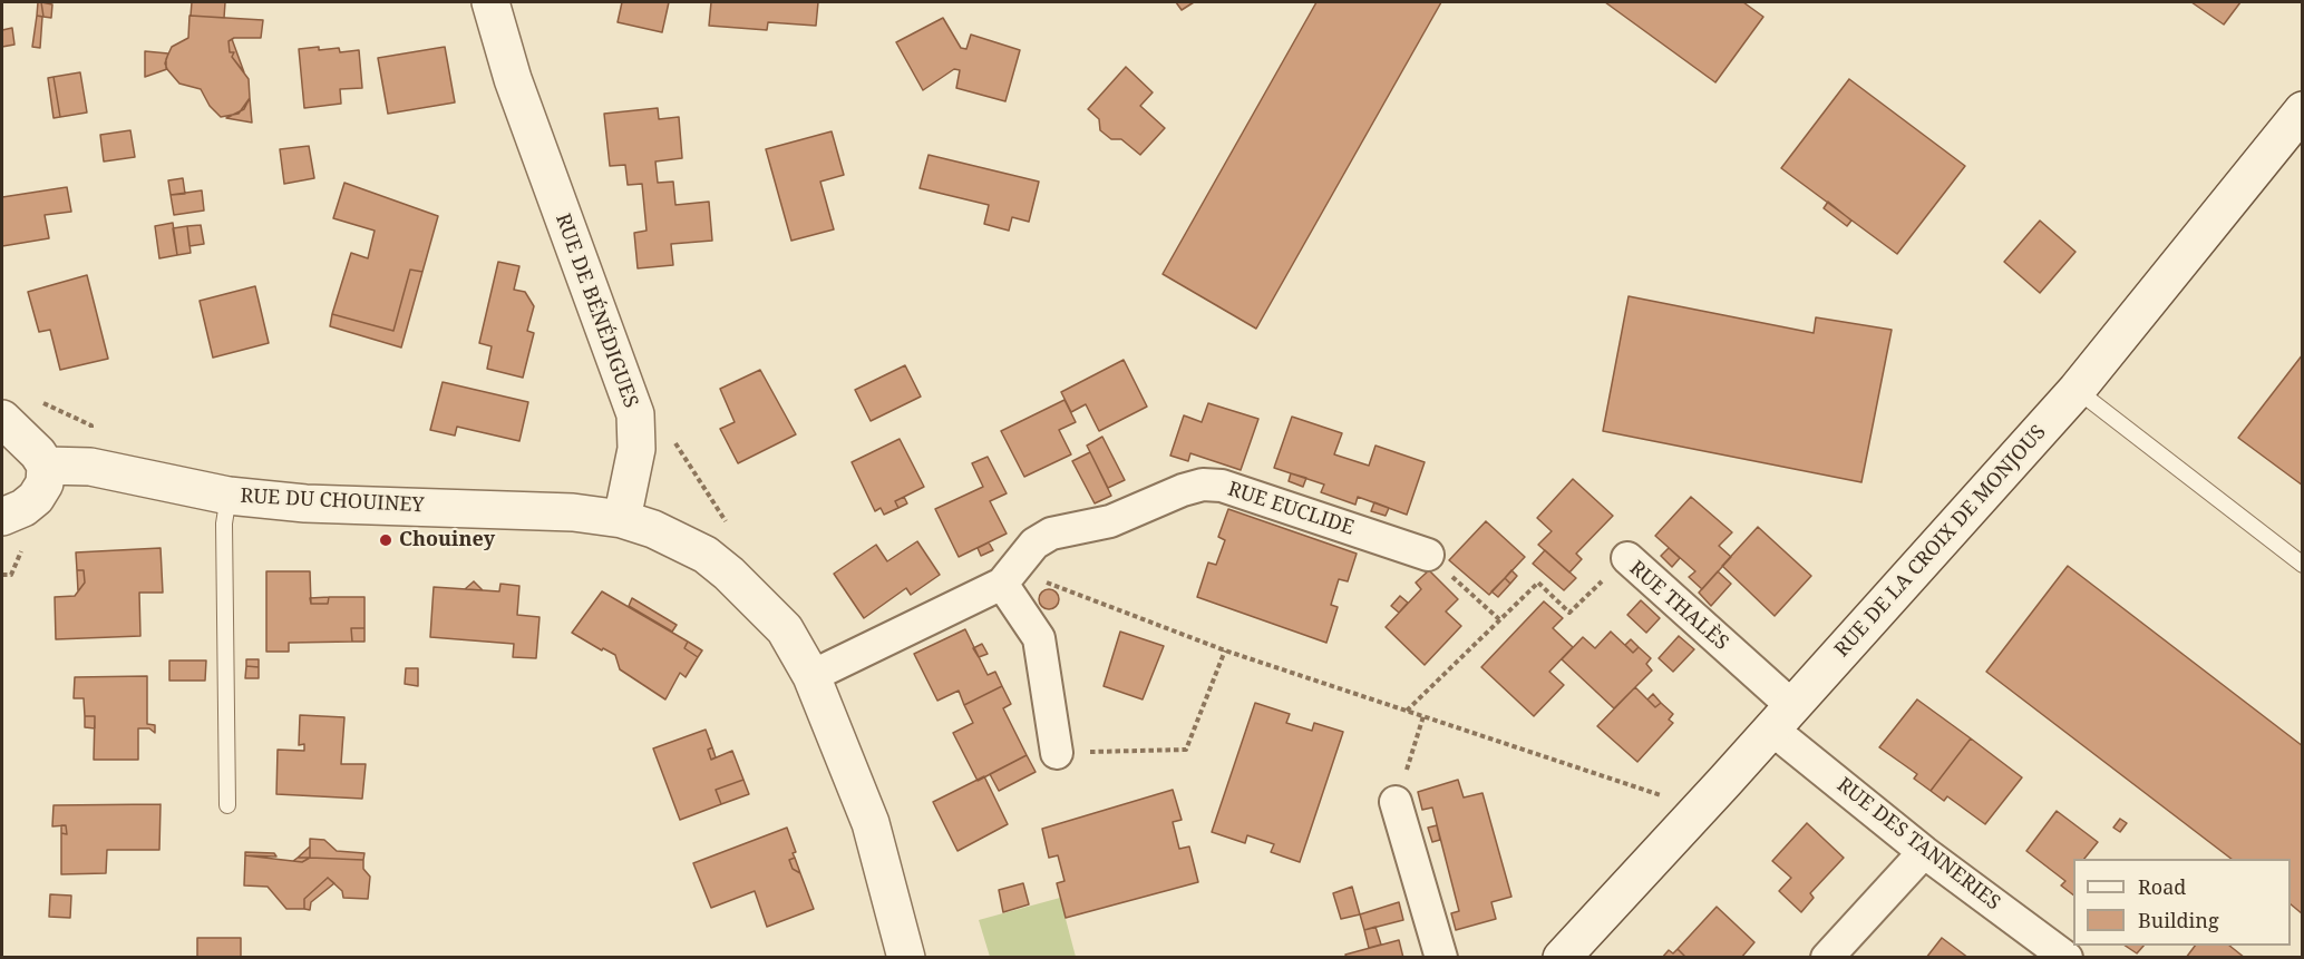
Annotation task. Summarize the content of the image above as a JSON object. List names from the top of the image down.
{
  "streets": {
    "street": [
      "RUE DE BÉNÉDIGUES",
      "RUE DU CHOUINEY",
      "RUE EUCLIDE",
      "RUE DE LA CROIX DE MONJOUS",
      "RUE THALÈS",
      "RUE DES TANNERIES"
    ]
  },
  "crossings": [
    ["RUE DE BÉNÉDIGUES", "RUE DU CHOUINEY"],
    ["RUE DE LA CROIX DE MONJOUS", "RUE THALÈS"],
    ["RUE DE LA CROIX DE MONJOUS", "RUE DES TANNERIES"],
    ["RUE THALÈS", "RUE DES TANNERIES"]
  ],
  "places": ["Chouiney"],
  "legend": ["Road", "Building"]
}
